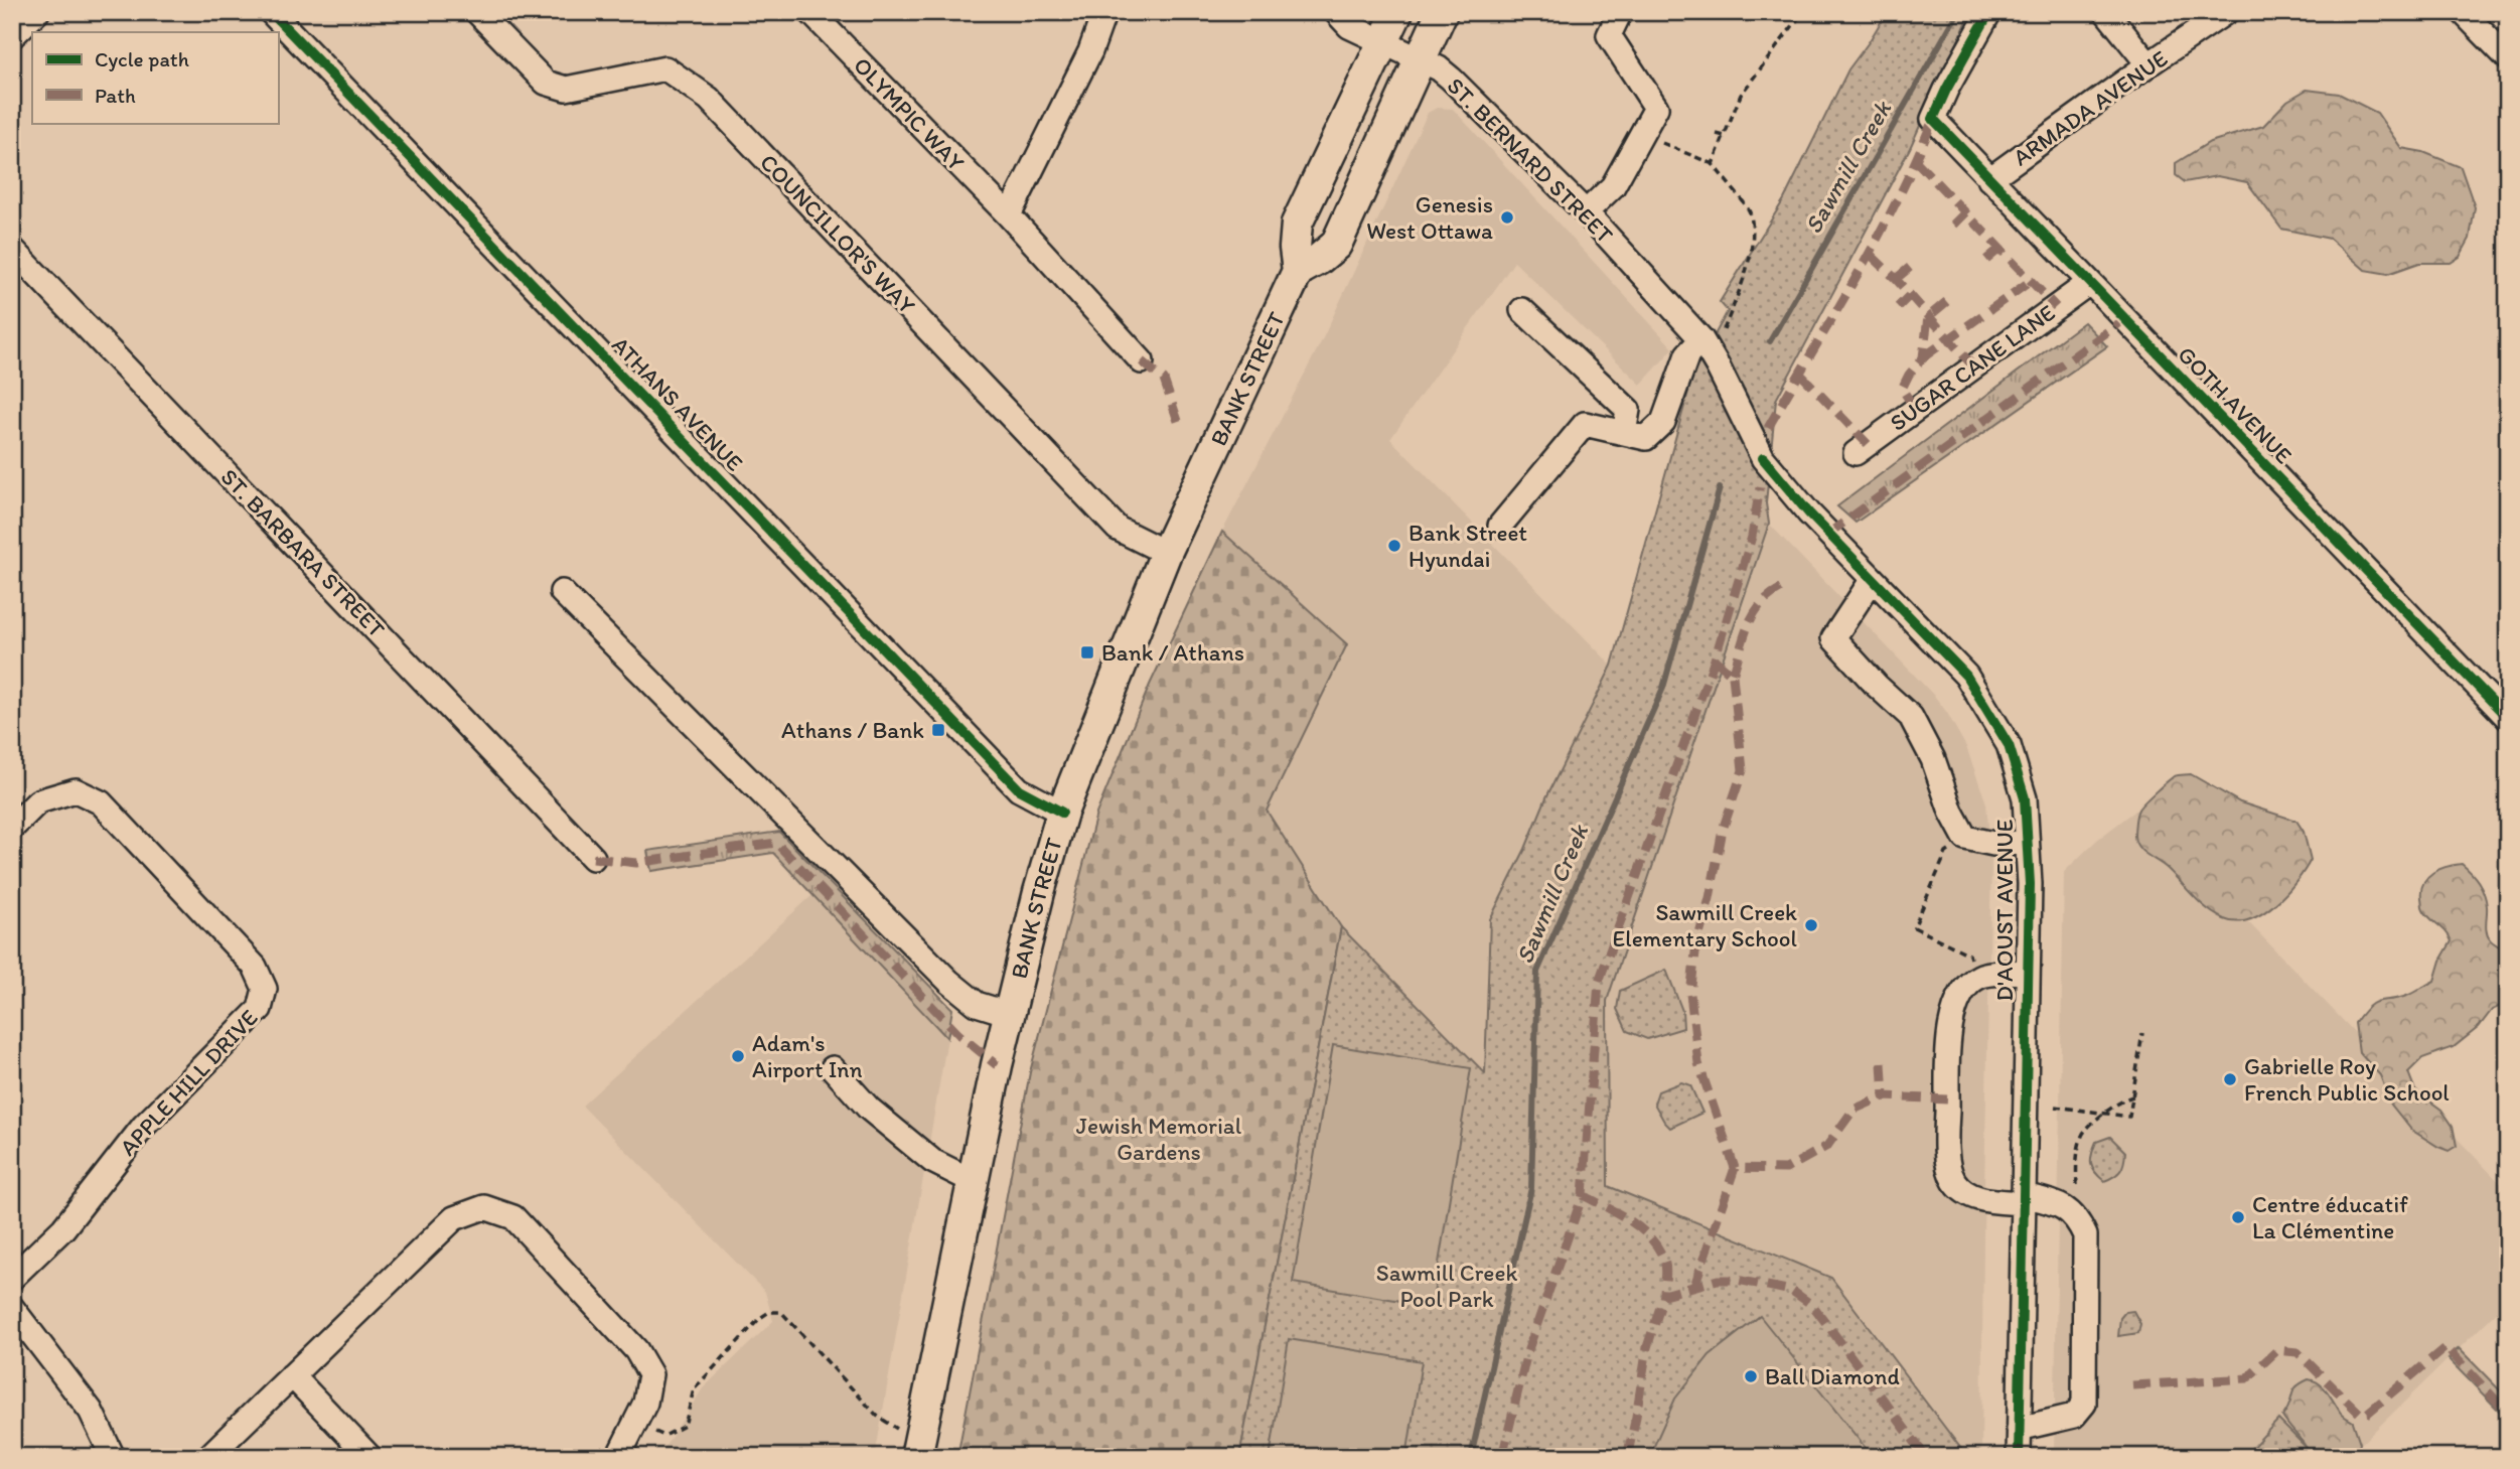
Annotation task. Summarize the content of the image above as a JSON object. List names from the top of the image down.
{
  "streets": {
    "main road": ["BANK STREET"],
    "street": [
      "ARMADA AVENUE",
      "OLYMPIC WAY",
      "ST. BERNARD STREET",
      "COUNCILLOR'S WAY",
      "SUGAR CANE LANE",
      "ATHANS AVENUE",
      "GOTH AVENUE",
      "ST. BARBARA STREET",
      "D'AOUST AVENUE",
      "APPLE HILL DRIVE"
    ]
  },
  "crossings": [
    ["ARMADA AVENUE", "GOTH AVENUE"],
    ["ST. BERNARD STREET", "BANK STREET"],
    ["ST. BERNARD STREET", "D'AOUST AVENUE"],
    ["COUNCILLOR'S WAY", "BANK STREET"],
    ["SUGAR CANE LANE", "GOTH AVENUE"],
    ["BANK STREET", "ATHANS AVENUE"]
  ],
  "water": ["Sawmill Creek"],
  "parks": ["Jewish Memorial Gardens", "Sawmill Creek Pool Park"],
  "places": {
    "other": [
      "Genesis West Ottawa",
      "Bank Street Hyundai",
      "Sawmill Creek Elementary School",
      "Adam's Airport Inn",
      "Gabrielle Roy French Public School",
      "Centre éducatif La Clémentine",
      "Ball Diamond"
    ],
    "transit": ["Bank / Athans", "Athans / Bank"]
  },
  "legend": ["Cycle path", "Path"]
}
